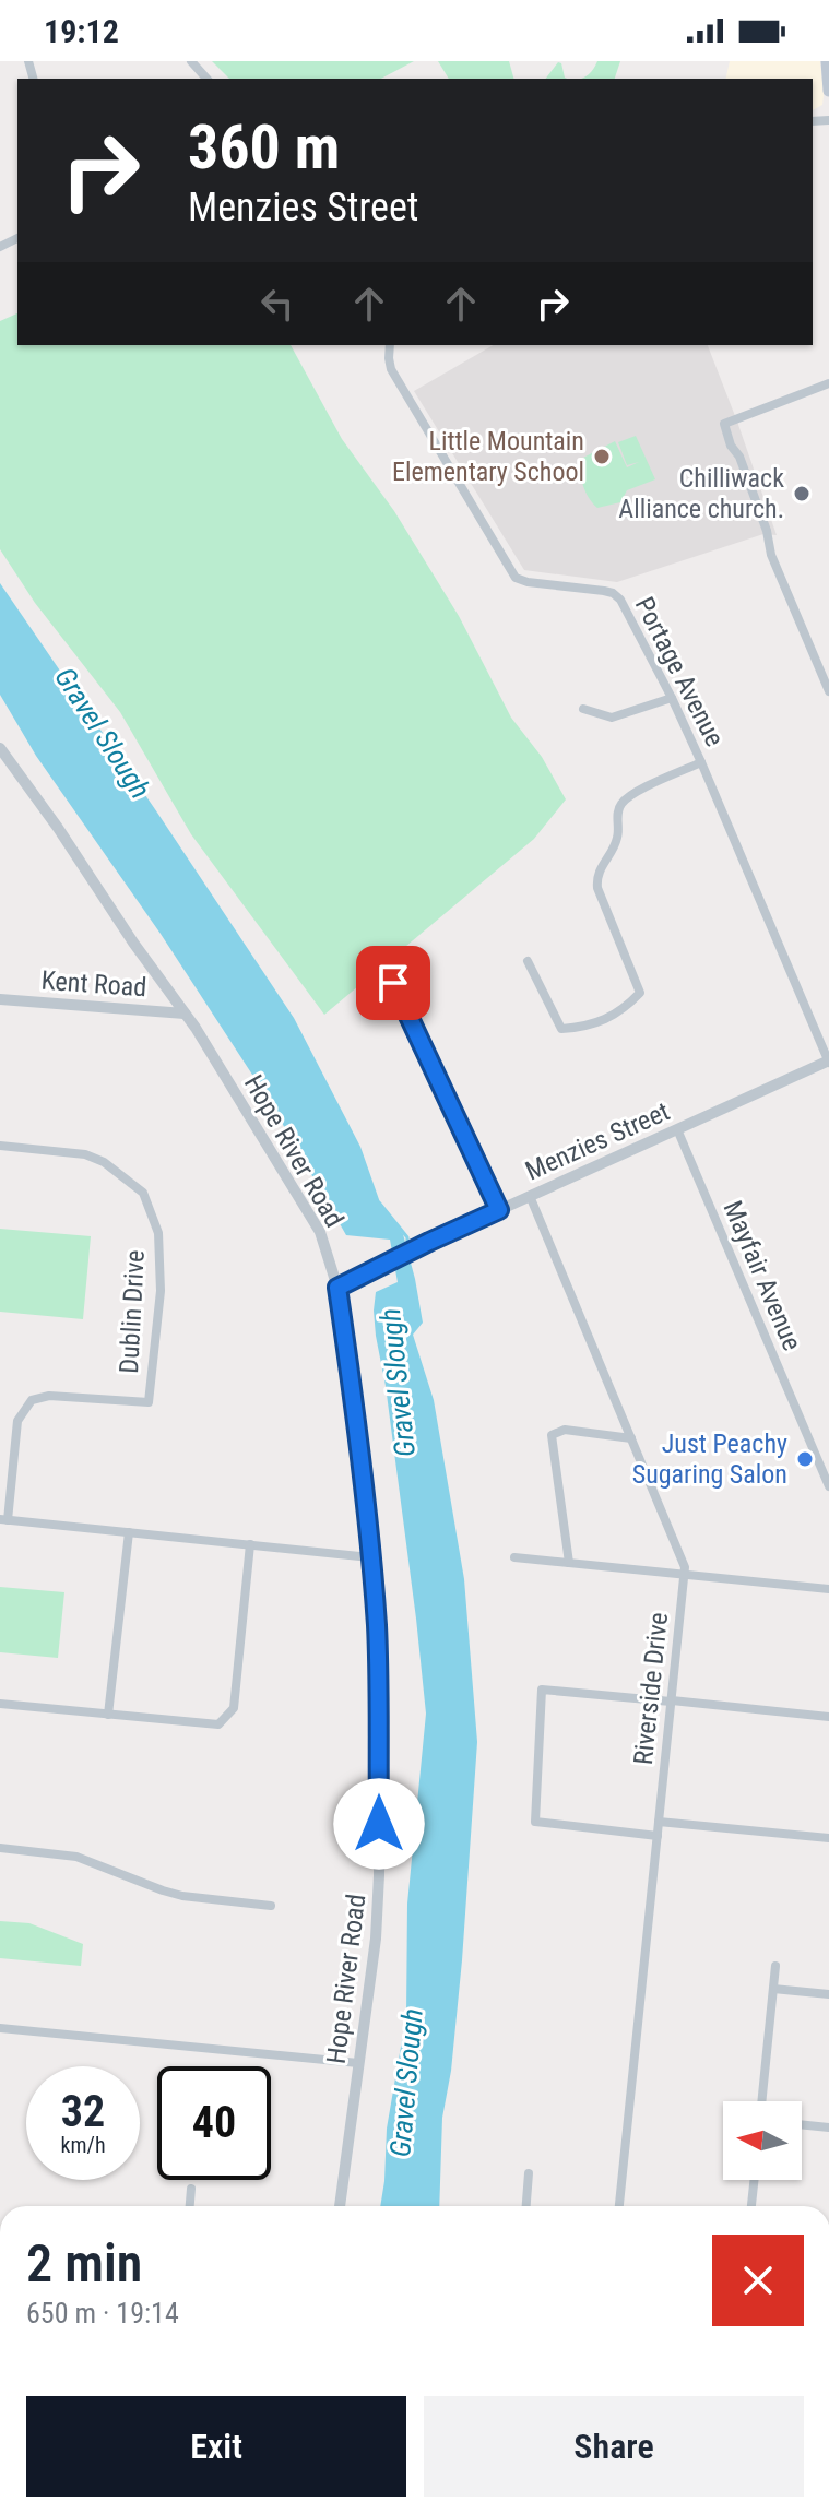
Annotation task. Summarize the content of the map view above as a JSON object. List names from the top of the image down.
{
  "streets": {
    "street": [
      "Portage Avenue",
      "Kent Road",
      "Menzies Street",
      "Hope River Road",
      "Mayfair Avenue",
      "Dublin Drive",
      "Riverside Drive"
    ]
  },
  "crossings": [
    ["Portage Avenue", "Menzies Street"],
    ["Kent Road", "Hope River Road"],
    ["Menzies Street", "Hope River Road"],
    ["Menzies Street", "Mayfair Avenue"],
    ["Menzies Street", "Riverside Drive"]
  ],
  "water": ["Gravel Slough"],
  "places": ["Little Mountain Elementary School", "Chilliwack Alliance church.", "Just Peachy Sugaring Salon"],
  "north": "left",
  "page": {
    "status": "19:12",
    "turn": ["360 m", "Menzies Street"],
    "speed": "32 km/h",
    "limit": "40",
    "heading": ["2 min", "650 m · 19:14"],
    "buttons": ["Exit", "Share"]
  }
}
